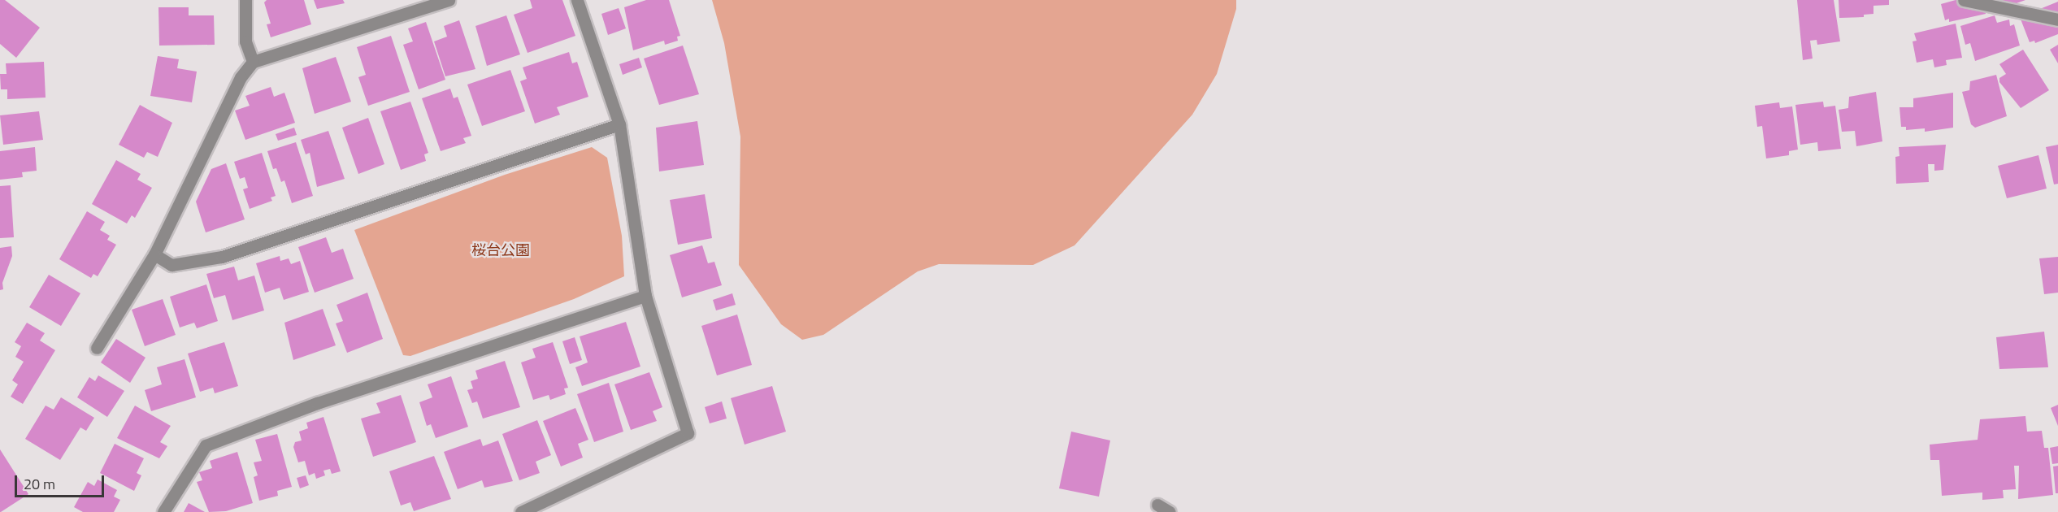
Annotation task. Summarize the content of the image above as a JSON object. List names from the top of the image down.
{
  "parks": ["桜台公園"],
  "scale_bar": "20 m"
}
